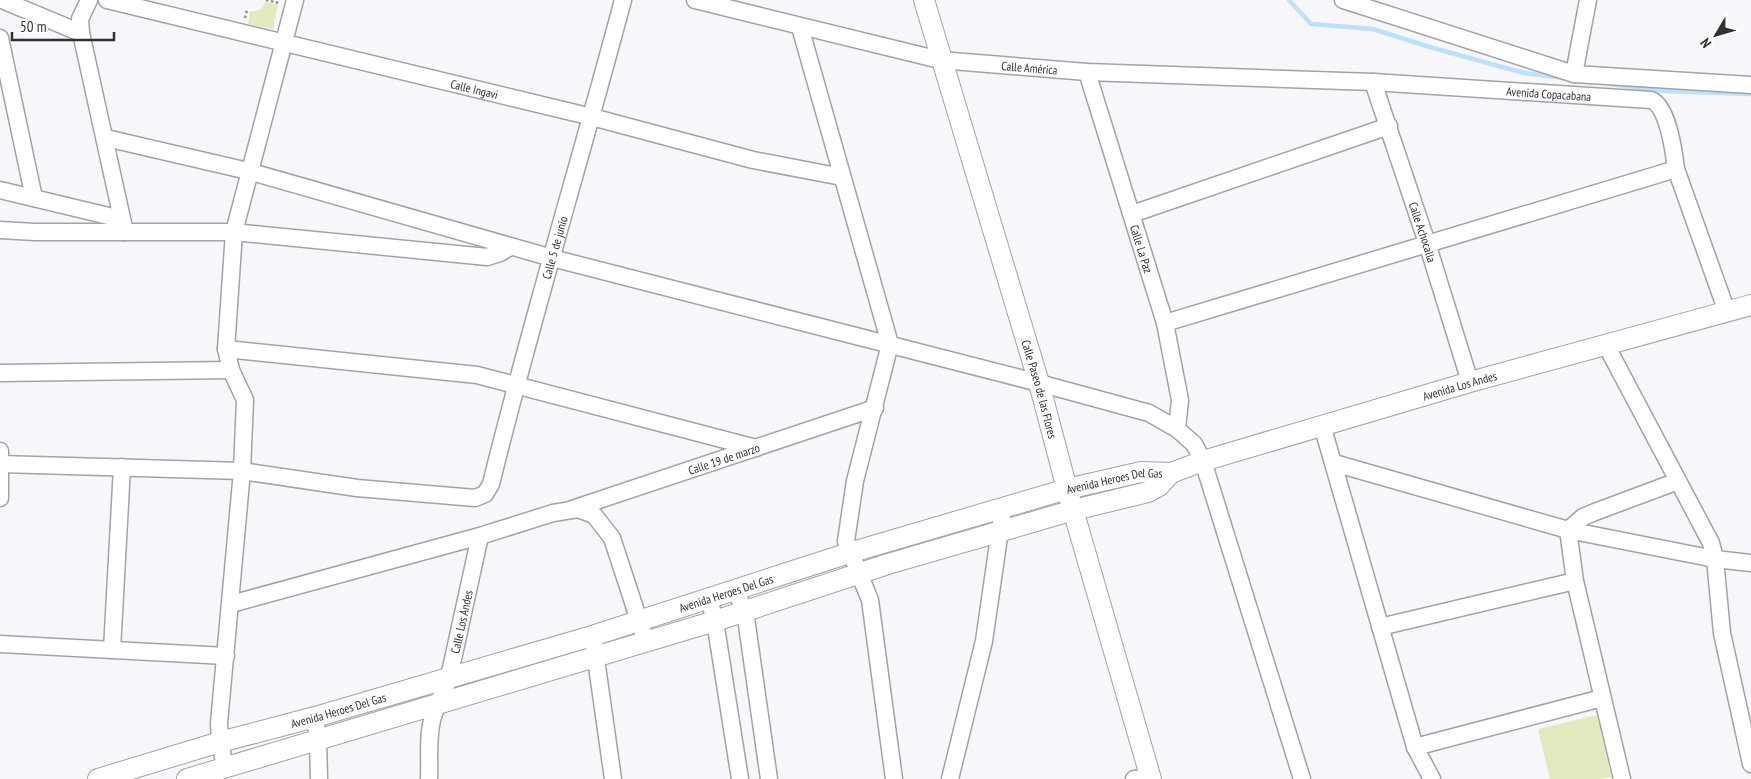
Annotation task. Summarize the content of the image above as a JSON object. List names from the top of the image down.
{
  "streets": {
    "street": [
      "Calle América",
      "Calle Ingavi",
      "Avenida Copacabana",
      "Calle Achocalla",
      "Calle 5 de junio",
      "Calle La Paz",
      "Avenida Los Andes",
      "Calle Paseo de las Flores",
      "Calle 19 de marzo",
      "Avenida Heroes Del Gas",
      "Calle Los Andes"
    ]
  },
  "crossings": [
    ["Calle América", "Avenida Copacabana"],
    ["Calle América", "Calle Achocalla"],
    ["Calle América", "Calle La Paz"],
    ["Calle América", "Calle Paseo de las Flores"],
    ["Calle Ingavi", "Calle 5 de junio"],
    ["Avenida Copacabana", "Calle Achocalla"],
    ["Avenida Copacabana", "Avenida Los Andes"],
    ["Calle Achocalla", "Avenida Los Andes"],
    ["Avenida Los Andes", "Avenida Heroes Del Gas"],
    ["Calle Paseo de las Flores", "Avenida Heroes Del Gas"],
    ["Calle 19 de marzo", "Calle Los Andes"],
    ["Avenida Heroes Del Gas", "Calle Los Andes"]
  ],
  "scale_bar": "50 m",
  "north": "bottom left"
}
